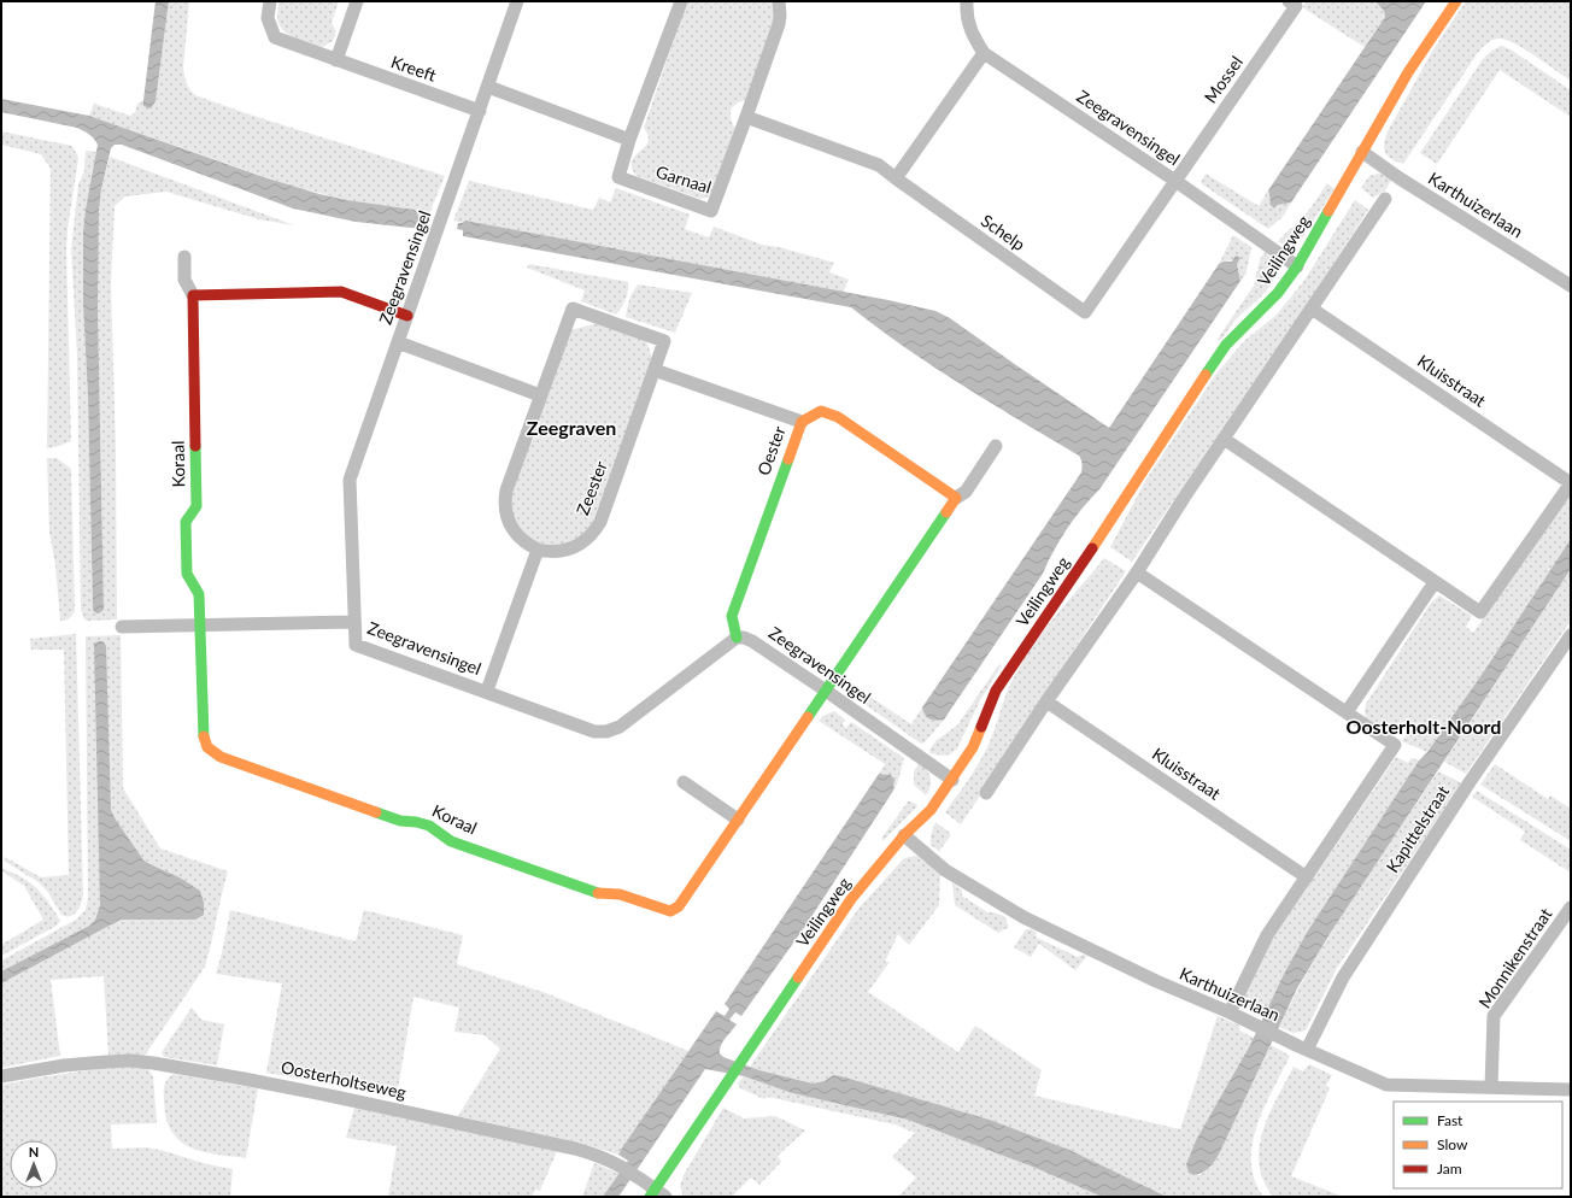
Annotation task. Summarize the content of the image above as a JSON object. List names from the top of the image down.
{
  "streets": {
    "street": [
      "Kreeft",
      "Mossel",
      "Zeegravensingel",
      "Garnaal",
      "Karthuizerlaan",
      "Schelp",
      "Veilingweg",
      "Kluisstraat",
      "Oester",
      "Koraal",
      "Zeester",
      "Kapittelstraat",
      "Monnikenstraat",
      "Oosterholtseweg"
    ]
  },
  "crossings": [
    ["Kreeft", "Zeegravensingel"],
    ["Mossel", "Zeegravensingel"],
    ["Mossel", "Schelp"],
    ["Zeegravensingel", "Schelp"],
    ["Zeegravensingel", "Veilingweg"],
    ["Zeegravensingel", "Oester"],
    ["Zeegravensingel", "Koraal"],
    ["Karthuizerlaan", "Veilingweg"],
    ["Karthuizerlaan", "Kapittelstraat"],
    ["Karthuizerlaan", "Monnikenstraat"],
    ["Veilingweg", "Oosterholtseweg"]
  ],
  "districts": ["Zeegraven", "Oosterholt-Noord"],
  "legend": ["Fast", "Slow", "Jam"],
  "north": "top"
}
